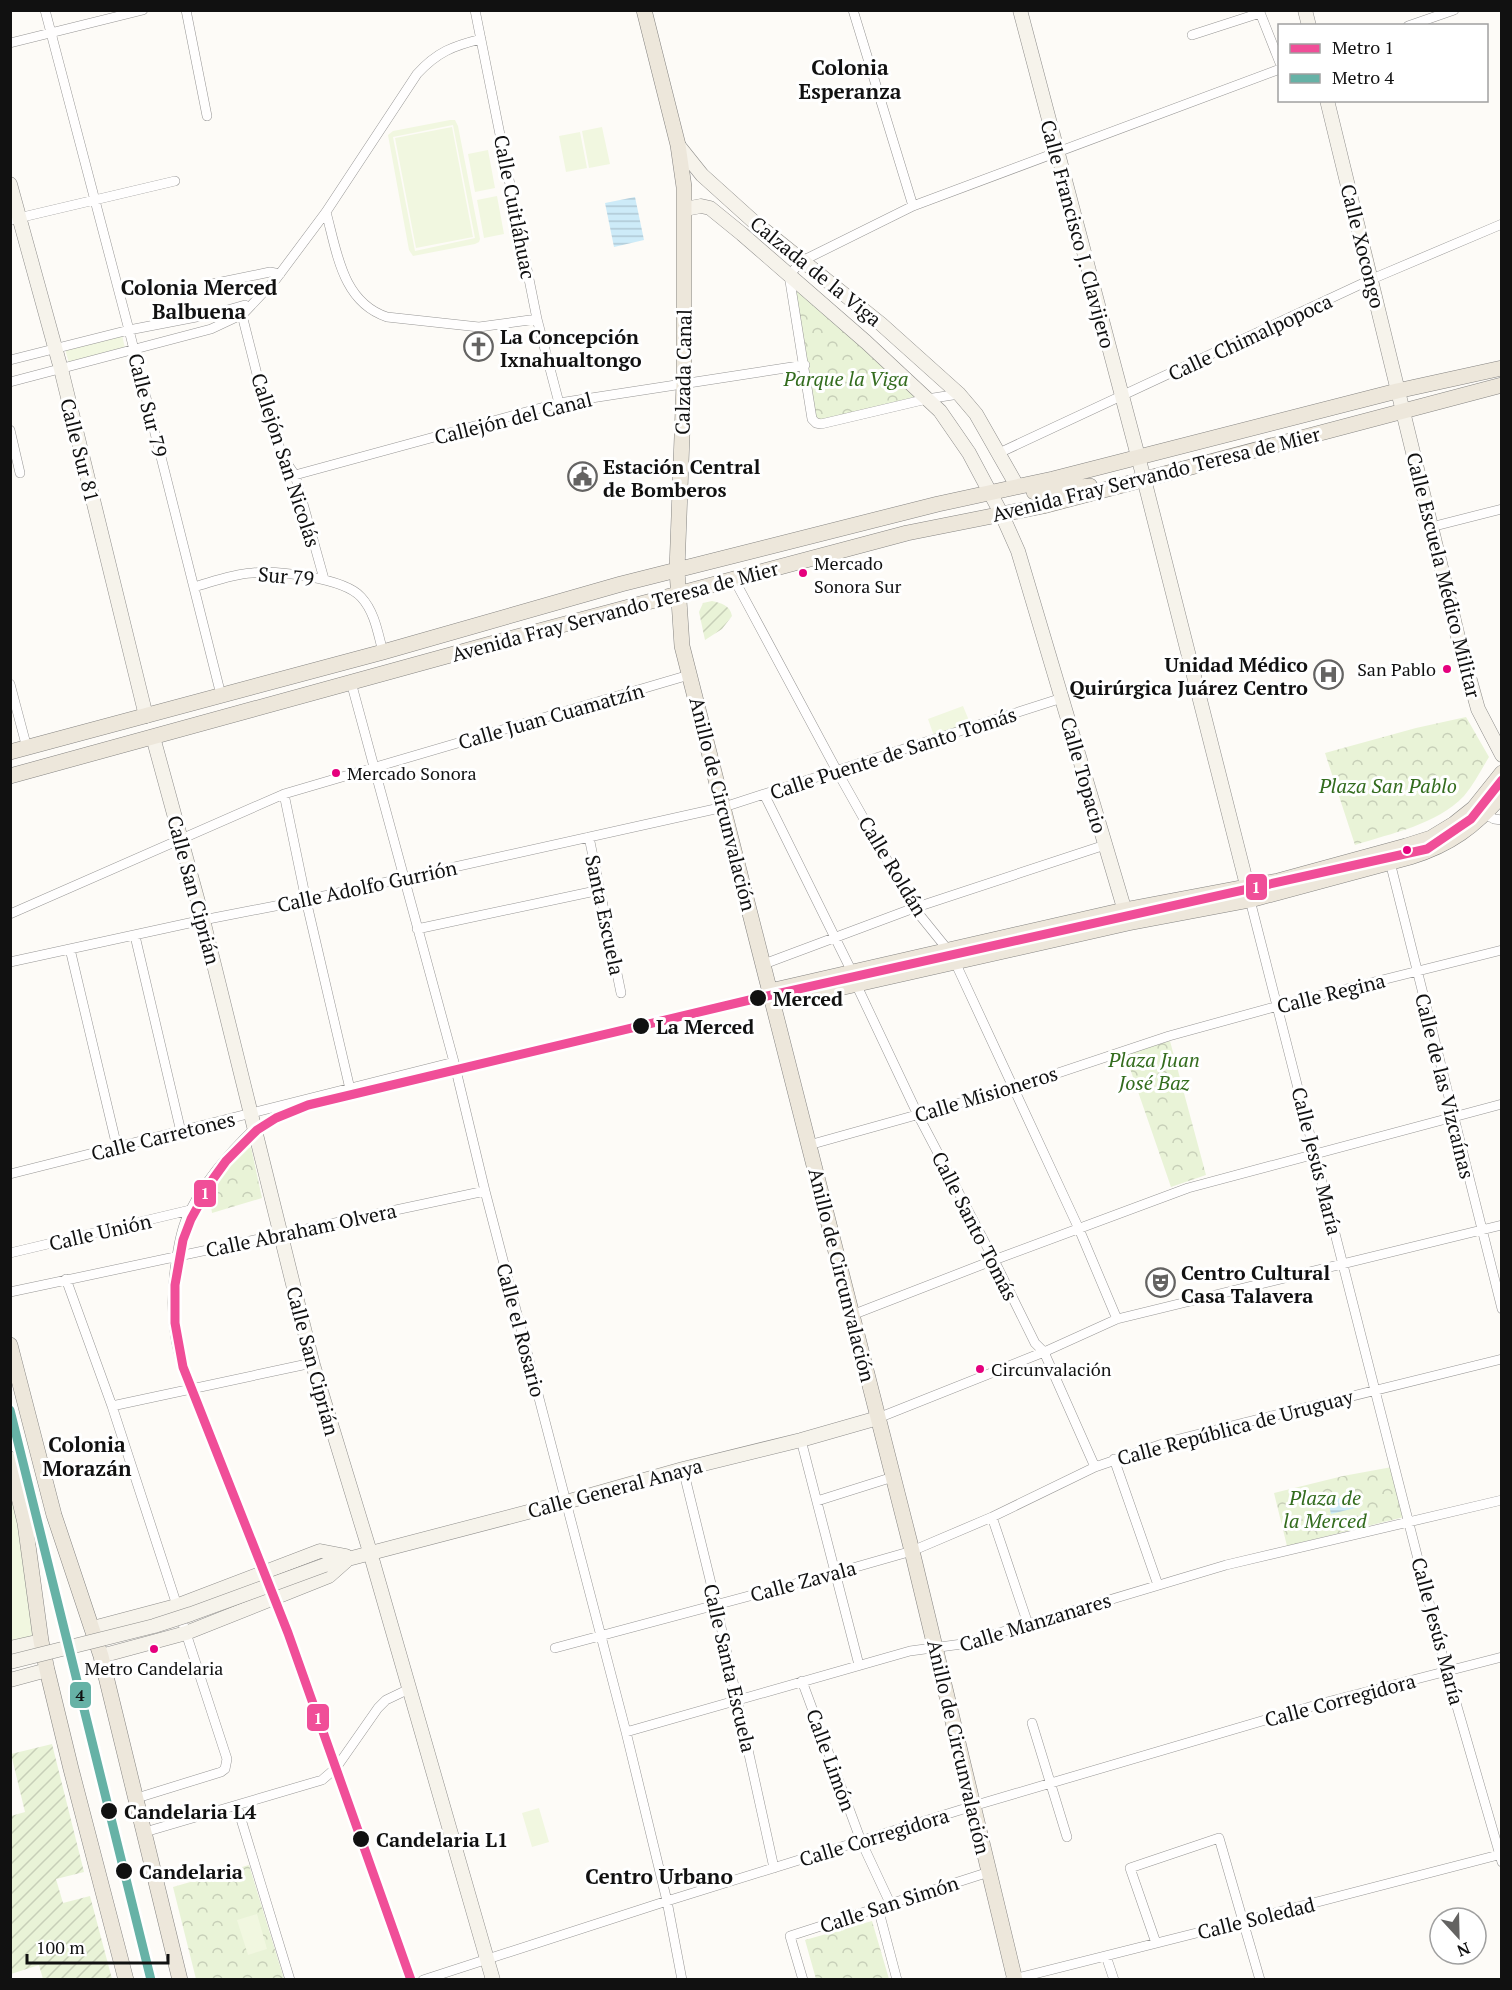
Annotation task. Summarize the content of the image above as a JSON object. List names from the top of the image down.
{
  "streets": {
    "main road": [
      "Calzada de la Viga",
      "Calzada Canal",
      "Avenida Fray Servando Teresa de Mier",
      "Anillo de Circunvalación"
    ],
    "street": [
      "Calle Cuitláhuac",
      "Calle Francisco J. Clavijero",
      "Calle Xocongo",
      "Calle Chimalpopoca",
      "Calle Sur 79",
      "Callejón del Canal",
      "Calle Sur 81",
      "Callejón San Nicolás",
      "Calle Escuela Médico Militar",
      "Sur 79",
      "Calle Juan Cuamatzín",
      "Calle Puente de Santo Tomás",
      "Calle Topacio",
      "Calle Roldán",
      "Calle Adolfo Gurrión",
      "Calle San Ciprián",
      "Santa Escuela",
      "Calle Regina",
      "Calle de las Vizcaínas",
      "Calle Misioneros",
      "Calle Carretones",
      "Calle Jesús María",
      "Calle Santo Tomás",
      "Calle Abraham Olvera",
      "Calle Unión",
      "Calle el Rosario",
      "Calle República de Uruguay",
      "Calle General Anaya",
      "Calle Zavala",
      "Calle Manzanares",
      "Calle Santa Escuela",
      "Calle Corregidora",
      "Calle Limón",
      "Calle San Simón",
      "Calle Soledad"
    ]
  },
  "crossings": [
    ["Calle Cuitláhuac", "Callejón del Canal"],
    ["Calle Francisco J. Clavijero", "Calle Chimalpopoca"],
    ["Calle Francisco J. Clavijero", "Avenida Fray Servando Teresa de Mier"],
    ["Calle Francisco J. Clavijero", "Calle Jesús María"],
    ["Calle Xocongo", "Calle Chimalpopoca"],
    ["Calle Xocongo", "Avenida Fray Servando Teresa de Mier"],
    ["Calle Xocongo", "Calle Escuela Médico Militar"],
    ["Calzada de la Viga", "Calle Chimalpopoca"],
    ["Calzada de la Viga", "Calzada Canal"],
    ["Calzada de la Viga", "Callejón del Canal"],
    ["Calzada de la Viga", "Avenida Fray Servando Teresa de Mier"],
    ["Calzada de la Viga", "Calle Topacio"],
    ["Calzada Canal", "Callejón del Canal"],
    ["Calzada Canal", "Avenida Fray Servando Teresa de Mier"],
    ["Calzada Canal", "Anillo de Circunvalación"],
    ["Calle Sur 79", "Avenida Fray Servando Teresa de Mier"],
    ["Calle Sur 79", "Sur 79"],
    ["Callejón del Canal", "Callejón San Nicolás"],
    ["Calle Sur 81", "Avenida Fray Servando Teresa de Mier"],
    ["Callejón San Nicolás", "Sur 79"],
    ["Avenida Fray Servando Teresa de Mier", "Calle Escuela Médico Militar"],
    ["Avenida Fray Servando Teresa de Mier", "Sur 79"],
    ["Avenida Fray Servando Teresa de Mier", "Calle Topacio"],
    ["Avenida Fray Servando Teresa de Mier", "Anillo de Circunvalación"],
    ["Avenida Fray Servando Teresa de Mier", "Calle Roldán"],
    ["Avenida Fray Servando Teresa de Mier", "Calle San Ciprián"],
    ["Avenida Fray Servando Teresa de Mier", "Calle Jesús María"],
    ["Avenida Fray Servando Teresa de Mier", "Calle el Rosario"],
    ["Calle Juan Cuamatzín", "Anillo de Circunvalación"],
    ["Calle Juan Cuamatzín", "Calle San Ciprián"],
    ["Calle Juan Cuamatzín", "Calle el Rosario"],
    ["Calle Puente de Santo Tomás", "Calle Topacio"],
    ["Calle Puente de Santo Tomás", "Anillo de Circunvalación"],
    ["Calle Puente de Santo Tomás", "Calle Roldán"],
    ["Calle Puente de Santo Tomás", "Calle Adolfo Gurrión"],
    ["Calle Puente de Santo Tomás", "Calle Santo Tomás"],
    ["Anillo de Circunvalación", "Calle Adolfo Gurrión"],
    ["Anillo de Circunvalación", "Calle Misioneros"],
    ["Anillo de Circunvalación", "Calle República de Uruguay"],
    ["Anillo de Circunvalación", "Calle General Anaya"],
    ["Anillo de Circunvalación", "Calle Zavala"],
    ["Anillo de Circunvalación", "Calle Manzanares"],
    ["Anillo de Circunvalación", "Calle Corregidora"],
    ["Anillo de Circunvalación", "Calle San Simón"],
    ["Anillo de Circunvalación", "Calle Soledad"],
    ["Calle Roldán", "Calle Misioneros"],
    ["Calle Adolfo Gurrión", "Calle San Ciprián"],
    ["Calle Adolfo Gurrión", "Santa Escuela"],
    ["Calle Adolfo Gurrión", "Calle el Rosario"],
    ["Calle San Ciprián", "Calle Carretones"],
    ["Calle San Ciprián", "Calle Abraham Olvera"],
    ["Calle San Ciprián", "Calle General Anaya"],
    ["Calle San Ciprián", "Calle Corregidora"],
    ["Calle Regina", "Calle de las Vizcaínas"],
    ["Calle Regina", "Calle Misioneros"],
    ["Calle Regina", "Calle Jesús María"],
    ["Calle Misioneros", "Calle Santo Tomás"],
    ["Calle Carretones", "Calle el Rosario"],
    ["Calle Jesús María", "Calle República de Uruguay"],
    ["Calle Jesús María", "Calle Manzanares"],
    ["Calle Jesús María", "Calle Corregidora"],
    ["Calle Jesús María", "Calle Soledad"],
    ["Calle Santo Tomás", "Calle República de Uruguay"],
    ["Calle Abraham Olvera", "Calle el Rosario"],
    ["Calle el Rosario", "Calle General Anaya"],
    ["Calle el Rosario", "Calle Zavala"],
    ["Calle el Rosario", "Calle Manzanares"],
    ["Calle el Rosario", "Calle Corregidora"],
    ["Calle República de Uruguay", "Calle Zavala"],
    ["Calle General Anaya", "Calle Santa Escuela"],
    ["Calle Zavala", "Calle Santa Escuela"],
    ["Calle Manzanares", "Calle Santa Escuela"],
    ["Calle Manzanares", "Calle Limón"],
    ["Calle Santa Escuela", "Calle Corregidora"],
    ["Calle Corregidora", "Calle Limón"],
    ["Calle Limón", "Calle San Simón"]
  ],
  "districts": [
    "Colonia Esperanza",
    "Colonia Merced Balbuena",
    "Colonia Morazán",
    "Centro Urbano"
  ],
  "parks": [
    "Parque la Viga",
    "Plaza San Pablo",
    "Plaza Juan José Baz",
    "Plaza de la Merced"
  ],
  "places": {
    "church": ["La Concepción Ixnahualtongo"],
    "public building": ["Estación Central de Bomberos"],
    "other": [
      "Mercado Sonora Sur",
      "San Pablo",
      "Mercado Sonora",
      "Merced",
      "La Merced",
      "Circunvalación",
      "Metro Candelaria",
      "Candelaria L4",
      "Candelaria L1",
      "Candelaria"
    ],
    "hospital": ["Unidad Médico Quirúrgica Juárez Centro"],
    "theatre": ["Centro Cultural Casa Talavera"]
  },
  "lines": ["metro line 1", "metro line 4"],
  "legend": ["Metro 1", "Metro 4"],
  "scale_bar": "100 m",
  "north": "bottom"
}
